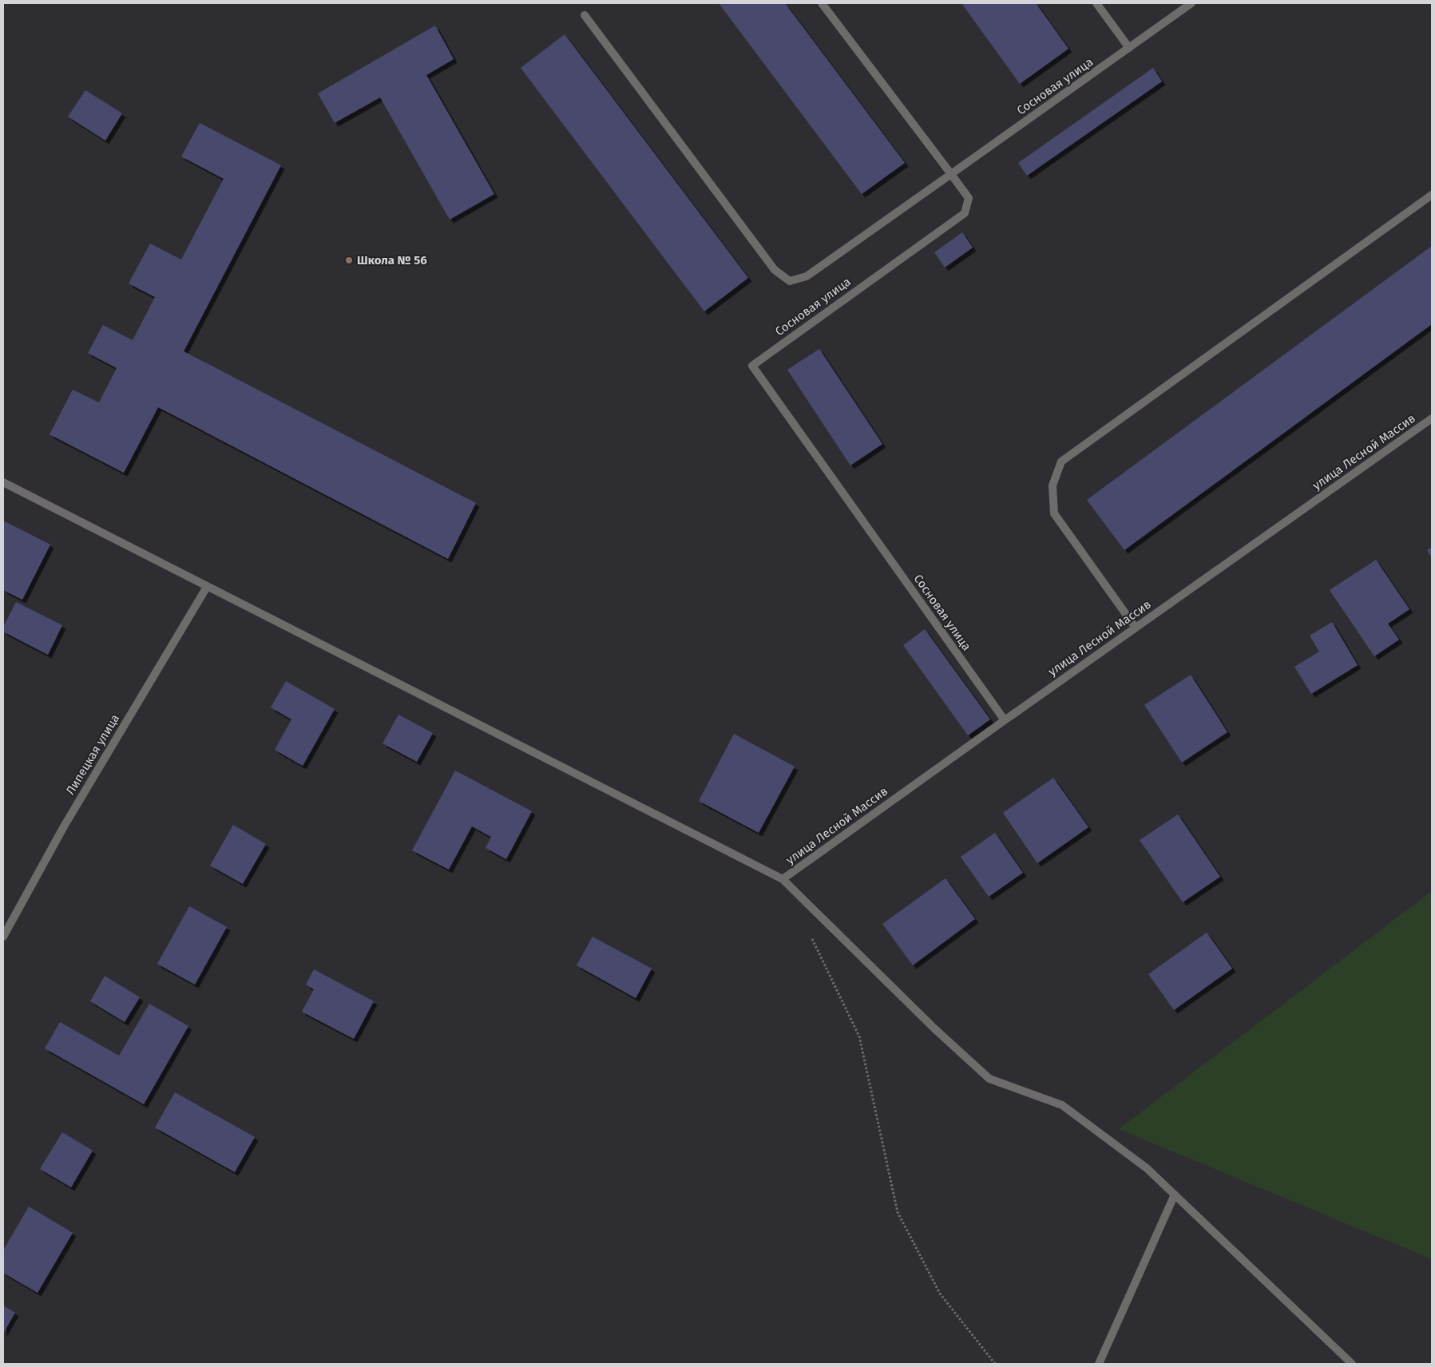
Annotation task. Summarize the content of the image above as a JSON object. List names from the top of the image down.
{
  "streets": {
    "street": ["Сосновая улица", "улица Лесной Массив", "Липецкая улица"]
  },
  "crossings": [
    ["Сосновая улица", "улица Лесной Массив"]
  ],
  "places": ["Школа № 56"]
}
